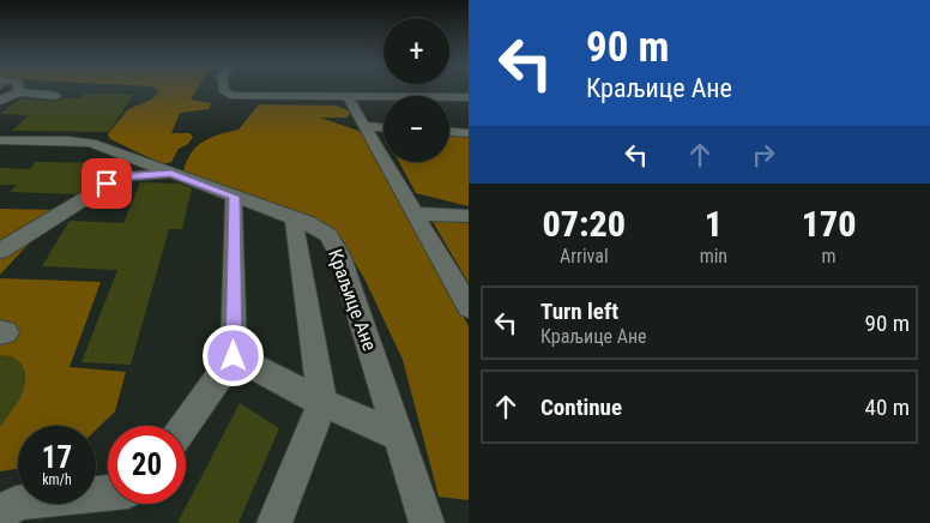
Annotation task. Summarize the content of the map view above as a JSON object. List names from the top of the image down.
{
  "streets": {
    "lane": ["Краљице Ане"]
  },
  "page": {
    "turn": ["90 m", "Краљице Ане"],
    "map_buttons": ["+", "−"],
    "eta": [
      "07:20",
      "Arrival",
      "1",
      "min",
      "170",
      "m"
    ],
    "list": [
      {
        "name": "Turn left",
        "note": "Краљице Ане",
        "value": "90 m"
      },
      {
        "name": "Continue",
        "value": "40 m"
      }
    ],
    "speed": "17 km/h",
    "limit": "20"
  }
}
